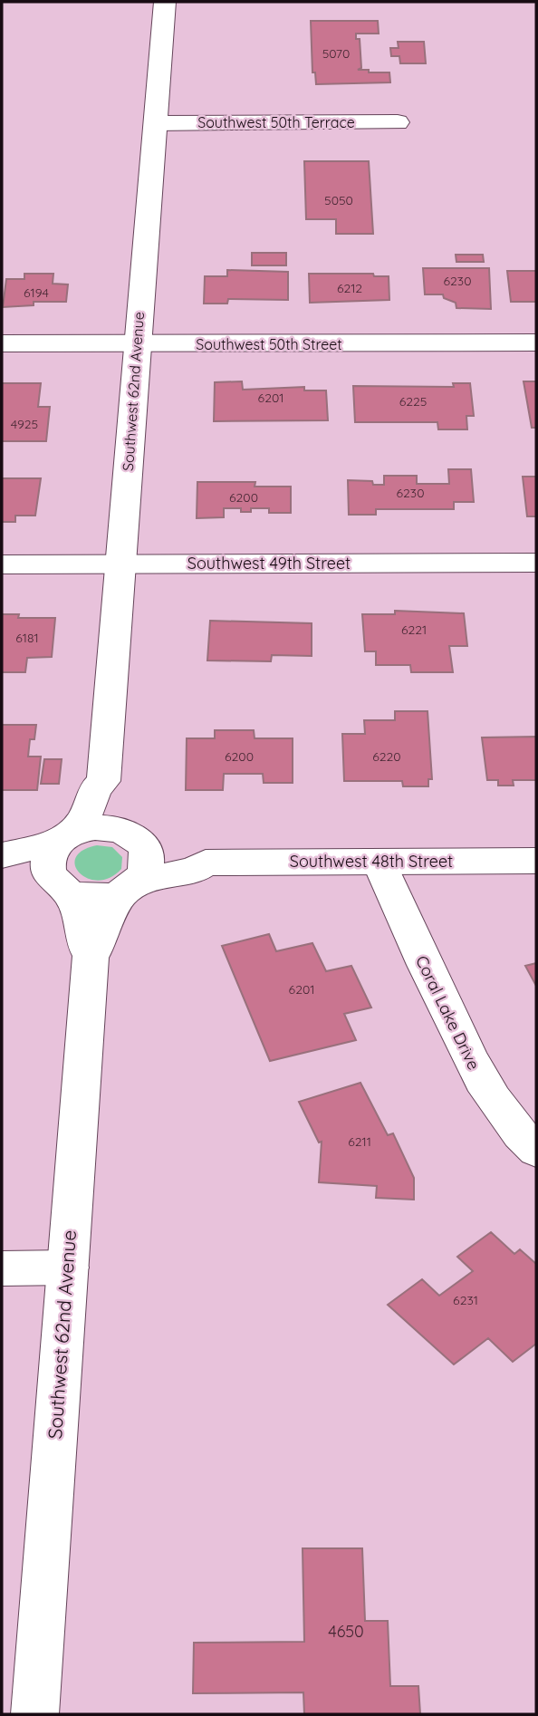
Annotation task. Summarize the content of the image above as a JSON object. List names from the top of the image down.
{
  "streets": {
    "street": [
      "Southwest 50th Terrace",
      "Southwest 50th Street",
      "Southwest 62nd Avenue",
      "Southwest 49th Street",
      "Southwest 48th Street",
      "Coral Lake Drive"
    ]
  },
  "crossings": [
    ["Southwest 50th Terrace", "Southwest 62nd Avenue"],
    ["Southwest 50th Street", "Southwest 62nd Avenue"],
    ["Southwest 62nd Avenue", "Southwest 49th Street"],
    ["Southwest 62nd Avenue", "Southwest 48th Street"],
    ["Southwest 48th Street", "Coral Lake Drive"]
  ],
  "house_numbers": [
    "5070",
    "5050",
    "6230",
    "6212",
    "6194",
    "6201",
    "6225",
    "4925",
    "6230",
    "6200",
    "6221",
    "6181",
    "6200",
    "6220",
    "6201",
    "6211",
    "6231",
    "4650"
  ]
}
